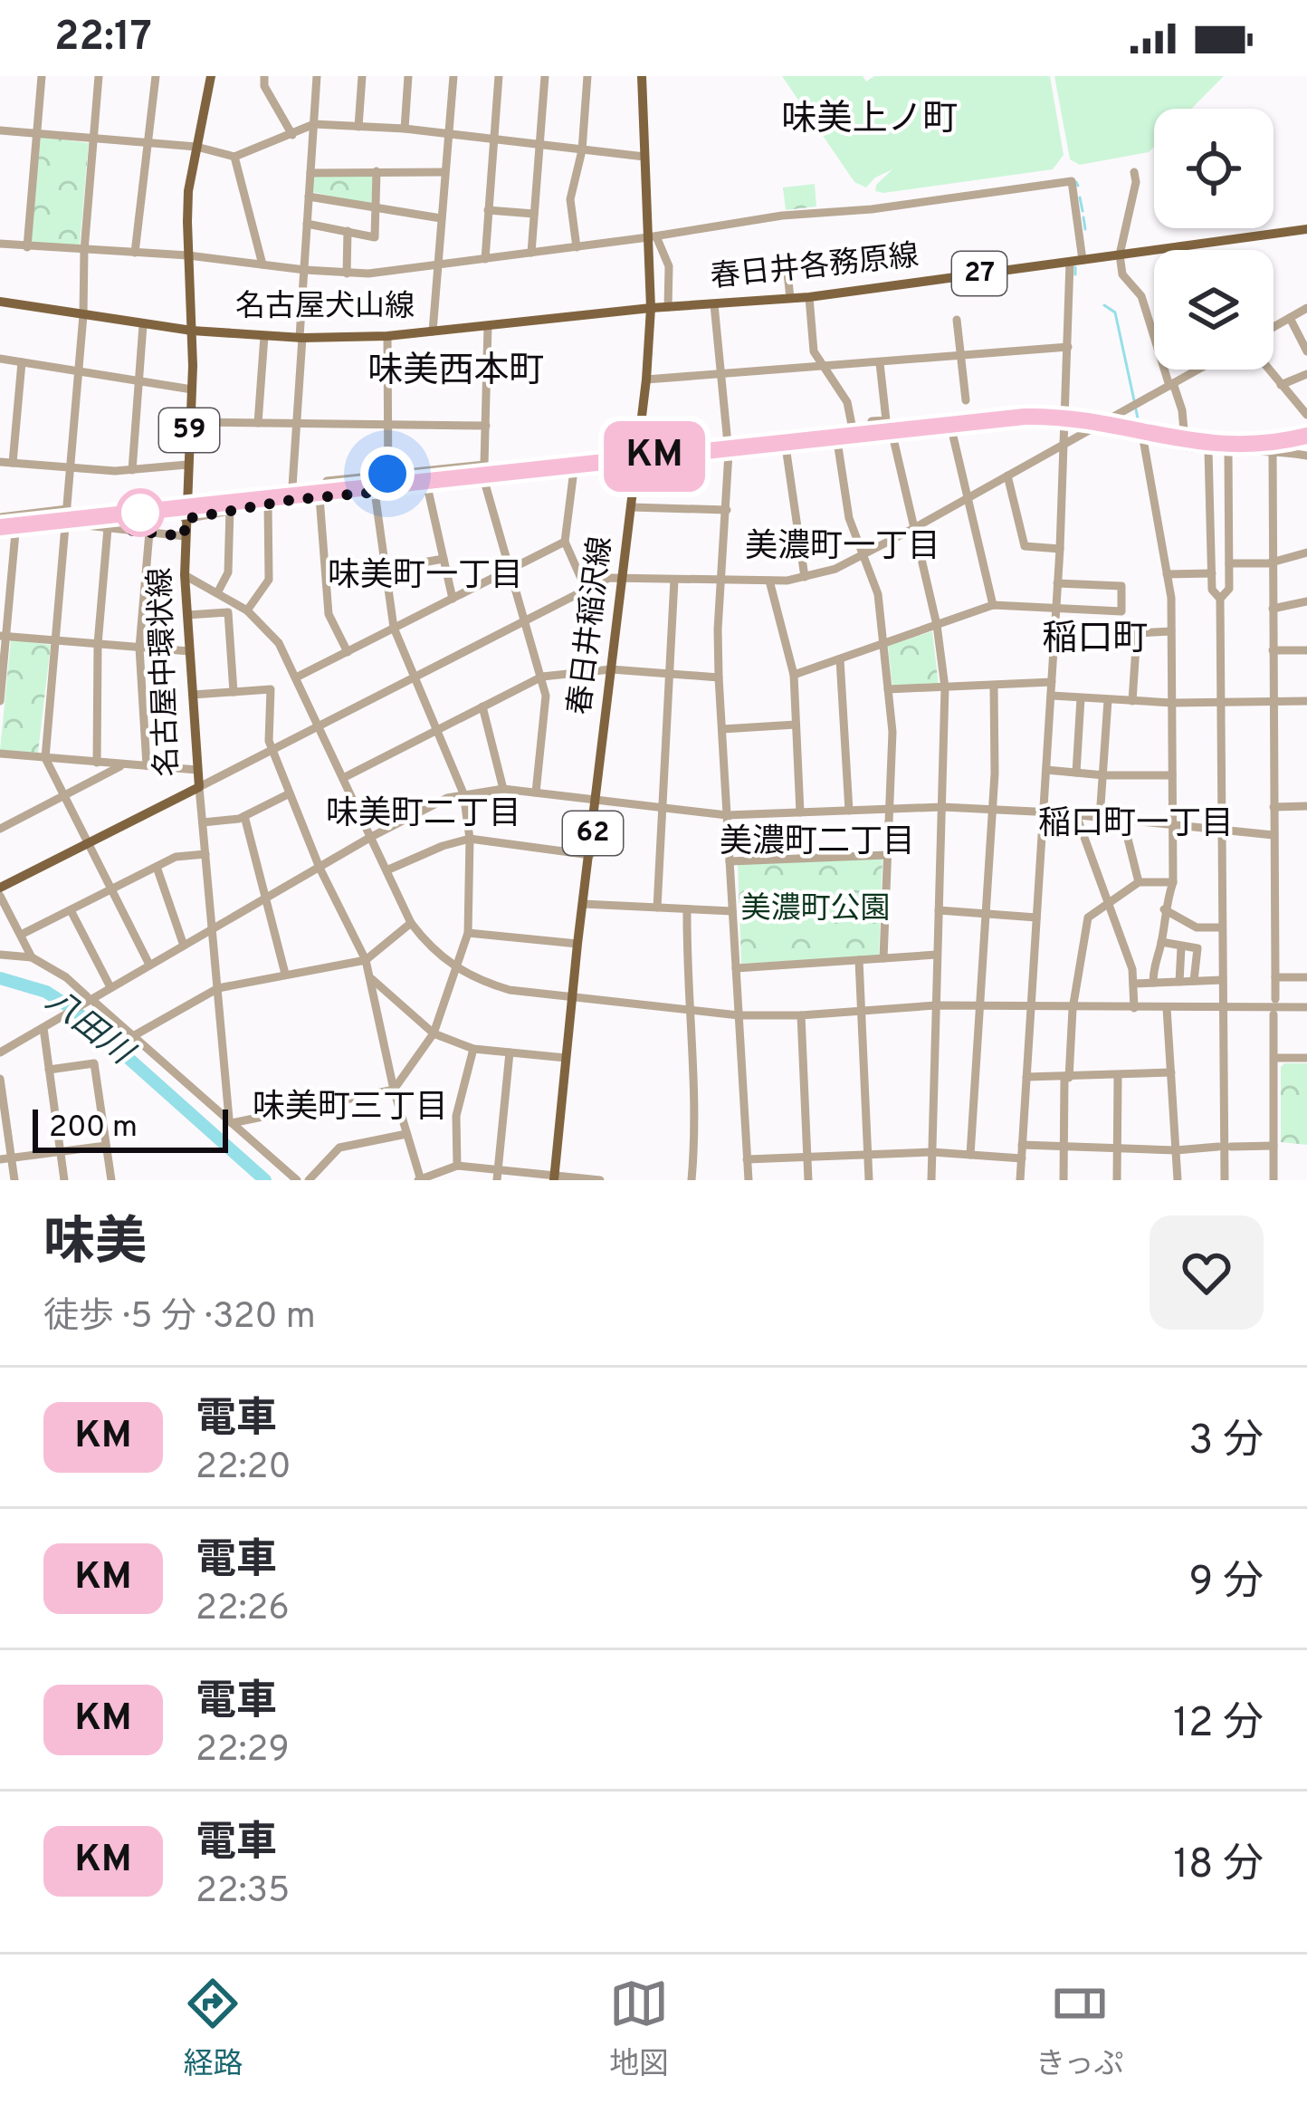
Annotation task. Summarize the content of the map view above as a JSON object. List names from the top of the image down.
{
  "streets": {
    "main road": [
      "春日井各務原線",
      "27",
      "名古屋犬山線",
      "59",
      "春日井稲沢線",
      "名古屋中環状線",
      "62"
    ]
  },
  "crossings": [
    ["春日井各務原線", "名古屋犬山線"],
    ["春日井各務原線", "春日井稲沢線"],
    ["名古屋犬山線", "春日井稲沢線"],
    ["名古屋犬山線", "名古屋中環状線"]
  ],
  "districts": [
    "味美上ノ町",
    "味美西本町",
    "美濃町一丁目",
    "味美町一丁目",
    "稲口町",
    "味美町二丁目",
    "稲口町一丁目",
    "美濃町二丁目",
    "味美町三丁目"
  ],
  "water": ["八田川"],
  "parks": ["美濃町公園"],
  "scale_bar": "200 m",
  "page": {
    "status": "22:17",
    "on_map": "KM",
    "scale": "200 m",
    "heading": ["味美", "徒歩 · 5 分 · 320 m"],
    "list": [
      {
        "mark": "KM",
        "name": "電車",
        "note": "22:20",
        "value": "3 分"
      },
      {
        "mark": "KM",
        "name": "電車",
        "note": "22:26",
        "value": "9 分"
      },
      {
        "mark": "KM",
        "name": "電車",
        "note": "22:29",
        "value": "12 分"
      },
      {
        "mark": "KM",
        "name": "電車",
        "note": "22:35",
        "value": "18 分"
      }
    ],
    "tabs": ["経路", "地図", "きっぷ"]
  }
}
